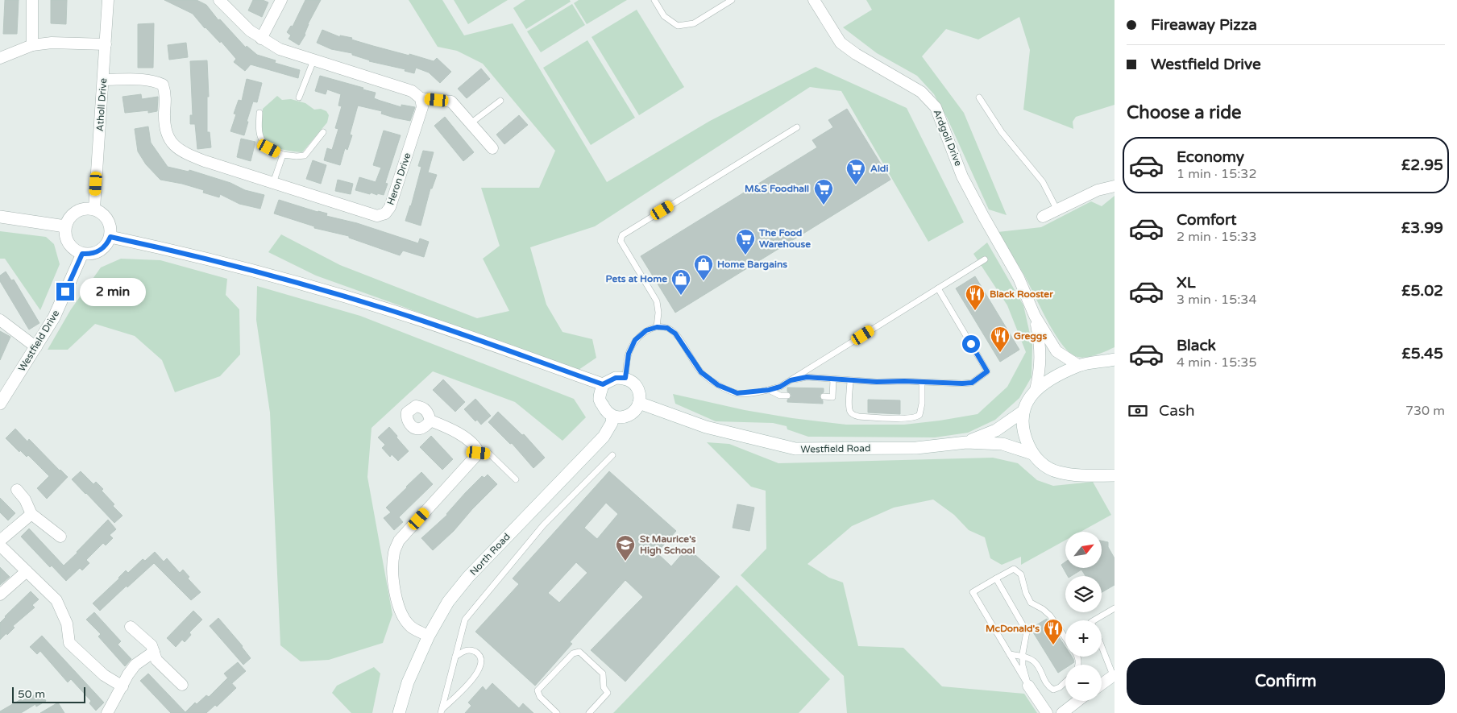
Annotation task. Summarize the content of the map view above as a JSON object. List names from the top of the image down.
{
  "streets": {
    "main road": ["Westfield Drive", "Westfield Road", "North Road"],
    "street": ["Atholl Drive", "Ardgoil Drive", "Heron Drive"]
  },
  "crossings": [
    ["Atholl Drive", "Heron Drive"],
    ["Atholl Drive", "Westfield Drive"],
    ["Westfield Road", "North Road"]
  ],
  "places": {
    "supermarket": ["Aldi", "M&S Foodhall", "The Food Warehouse"],
    "shop": ["Home Bargains", "Pets at Home"],
    "restaurant": ["Black Rooster", "Greggs", "McDonald's"],
    "school or university": ["St Maurice's High School"]
  },
  "scale_bar": "50 m",
  "north": "top right",
  "page": {
    "banner": ["Fireaway Pizza", "Westfield Drive"],
    "heading": "Choose a ride",
    "list": [
      {
        "name": "Economy",
        "note": "1 min · 15:32",
        "value": "£2.95"
      },
      {
        "name": "Comfort",
        "note": "2 min · 15:33",
        "value": "£3.99"
      },
      {
        "name": "XL",
        "note": "3 min · 15:34",
        "value": "£5.02"
      },
      {
        "name": "Black",
        "note": "4 min · 15:35",
        "value": "£5.45"
      }
    ],
    "bubble": "2 min",
    "pay": ["Cash", "730 m"],
    "map_buttons": ["+", "−"],
    "buttons": "Confirm",
    "scale": "50 m"
  }
}
